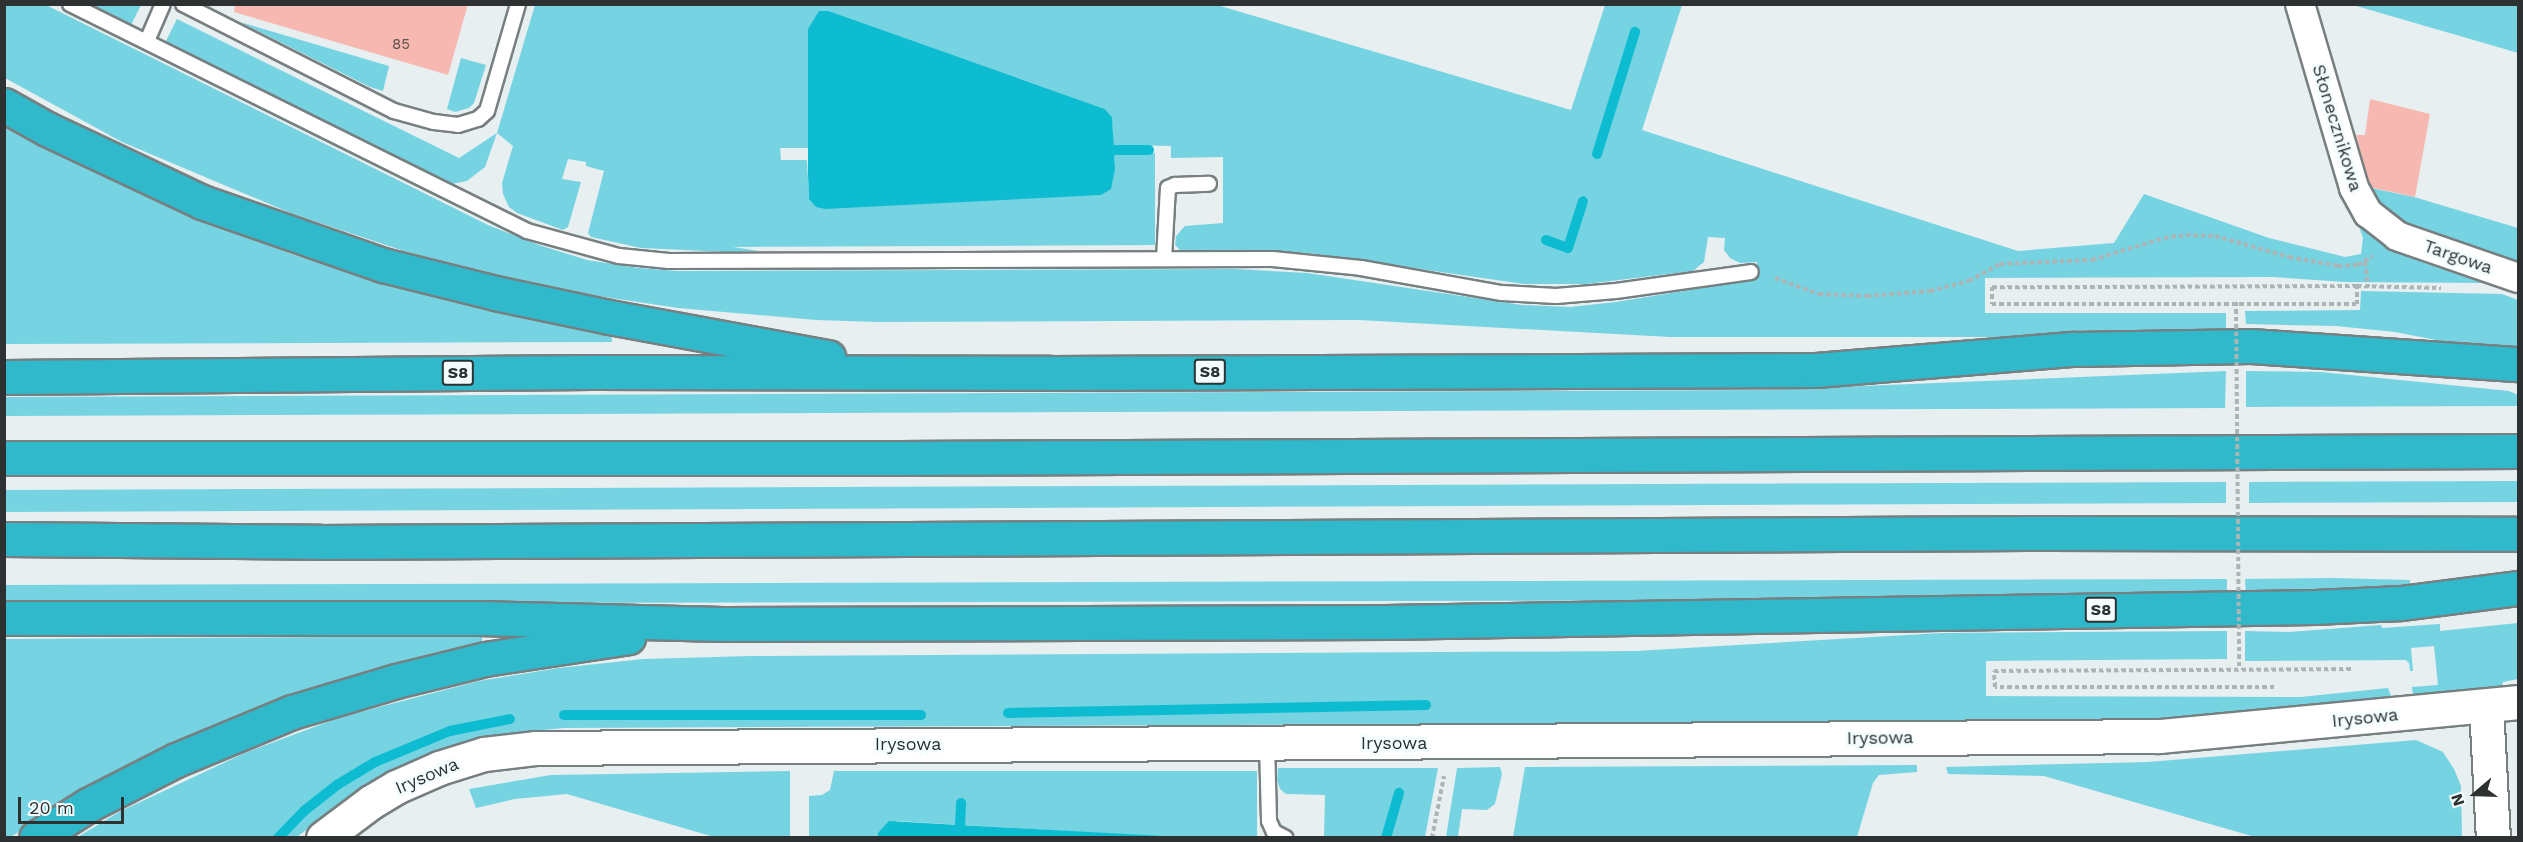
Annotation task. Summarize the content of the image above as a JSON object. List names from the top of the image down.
{
  "streets": {
    "highway": ["S8"],
    "street": ["Słonecznikowa", "Targowa", "Irysowa"]
  },
  "crossings": [
    ["Słonecznikowa", "Targowa"]
  ],
  "house_numbers": ["85"],
  "scale_bar": "20 m",
  "north": "left"
}
